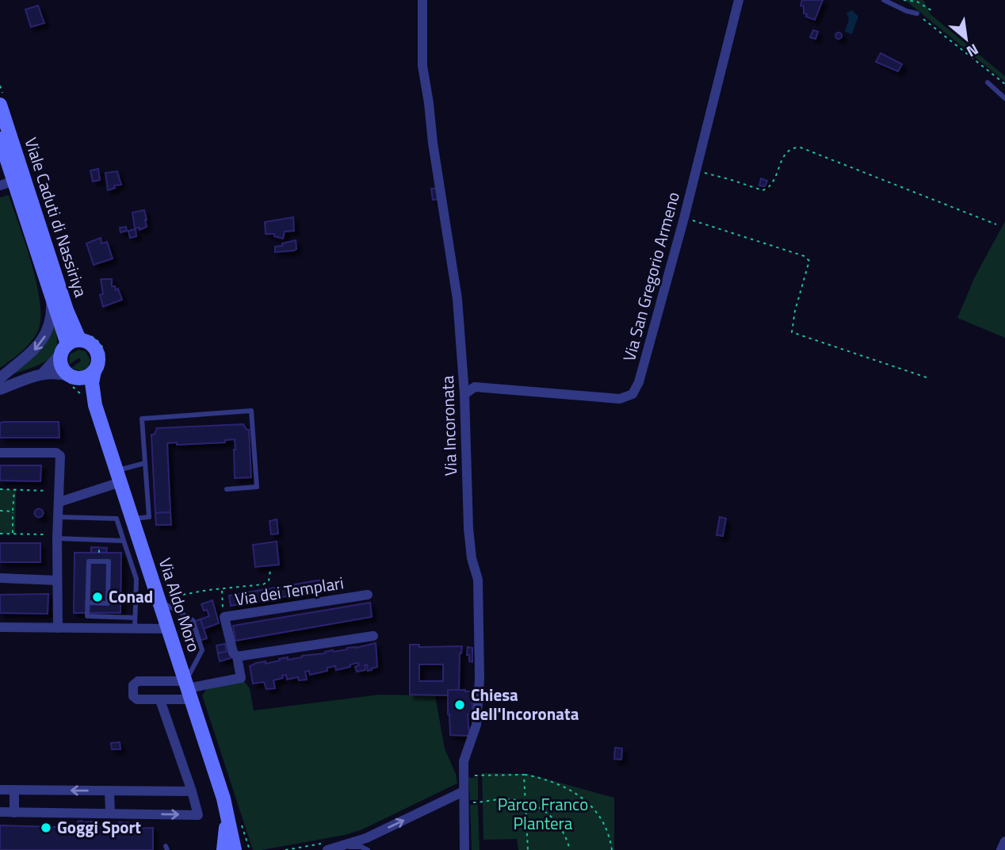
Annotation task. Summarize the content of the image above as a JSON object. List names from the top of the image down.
{
  "streets": {
    "main road": ["Viale Caduti di Nassiriya", "Via Aldo Moro"],
    "street": ["Via San Gregorio Armeno", "Via Incoronata", "Via dei Templari"]
  },
  "crossings": [
    ["Viale Caduti di Nassiriya", "Via Aldo Moro"],
    ["Via San Gregorio Armeno", "Via Incoronata"]
  ],
  "parks": ["Parco Franco Plantera"],
  "places": ["Conad", "Chiesa dell'Incoronata", "Goggi Sport"],
  "north": "bottom right"
}
